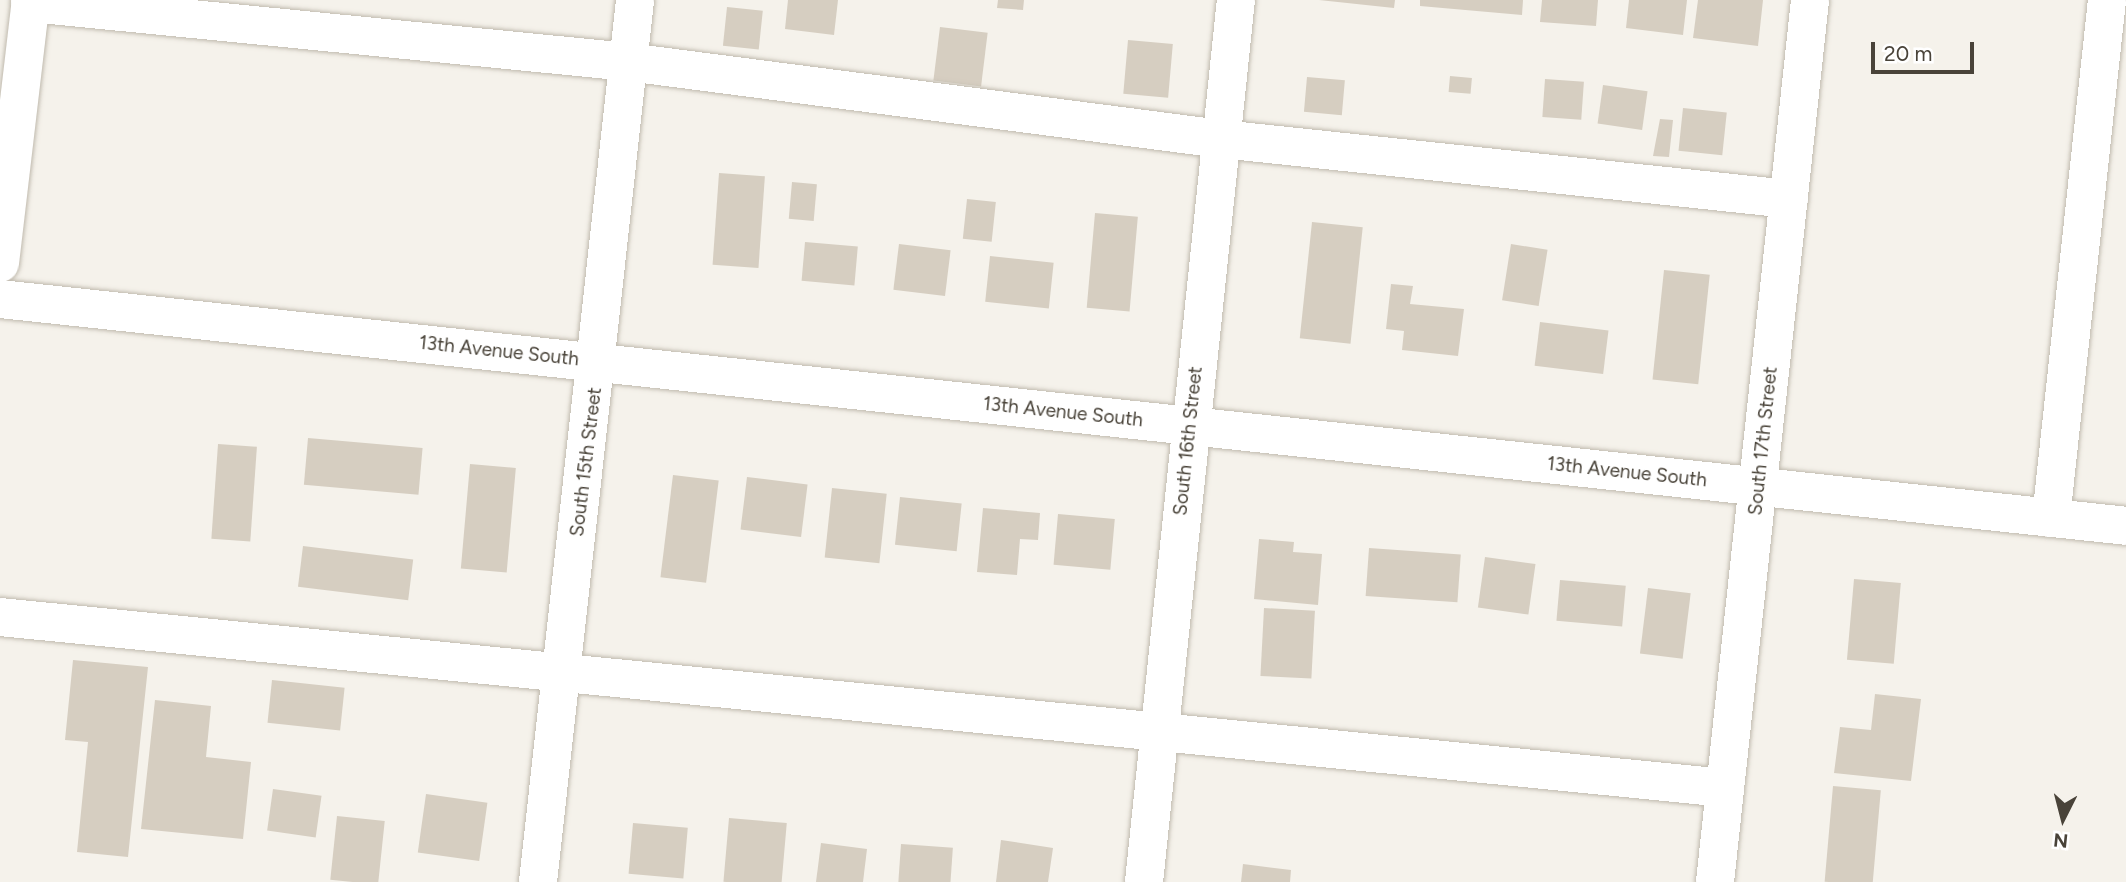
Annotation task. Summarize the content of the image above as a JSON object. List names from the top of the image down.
{
  "streets": {
    "street": [
      "13th Avenue South",
      "South 16th Street",
      "South 17th Street",
      "South 15th Street"
    ]
  },
  "crossings": [
    ["13th Avenue South", "South 16th Street"],
    ["13th Avenue South", "South 17th Street"],
    ["13th Avenue South", "South 15th Street"]
  ],
  "scale_bar": "20 m",
  "north": "bottom"
}
